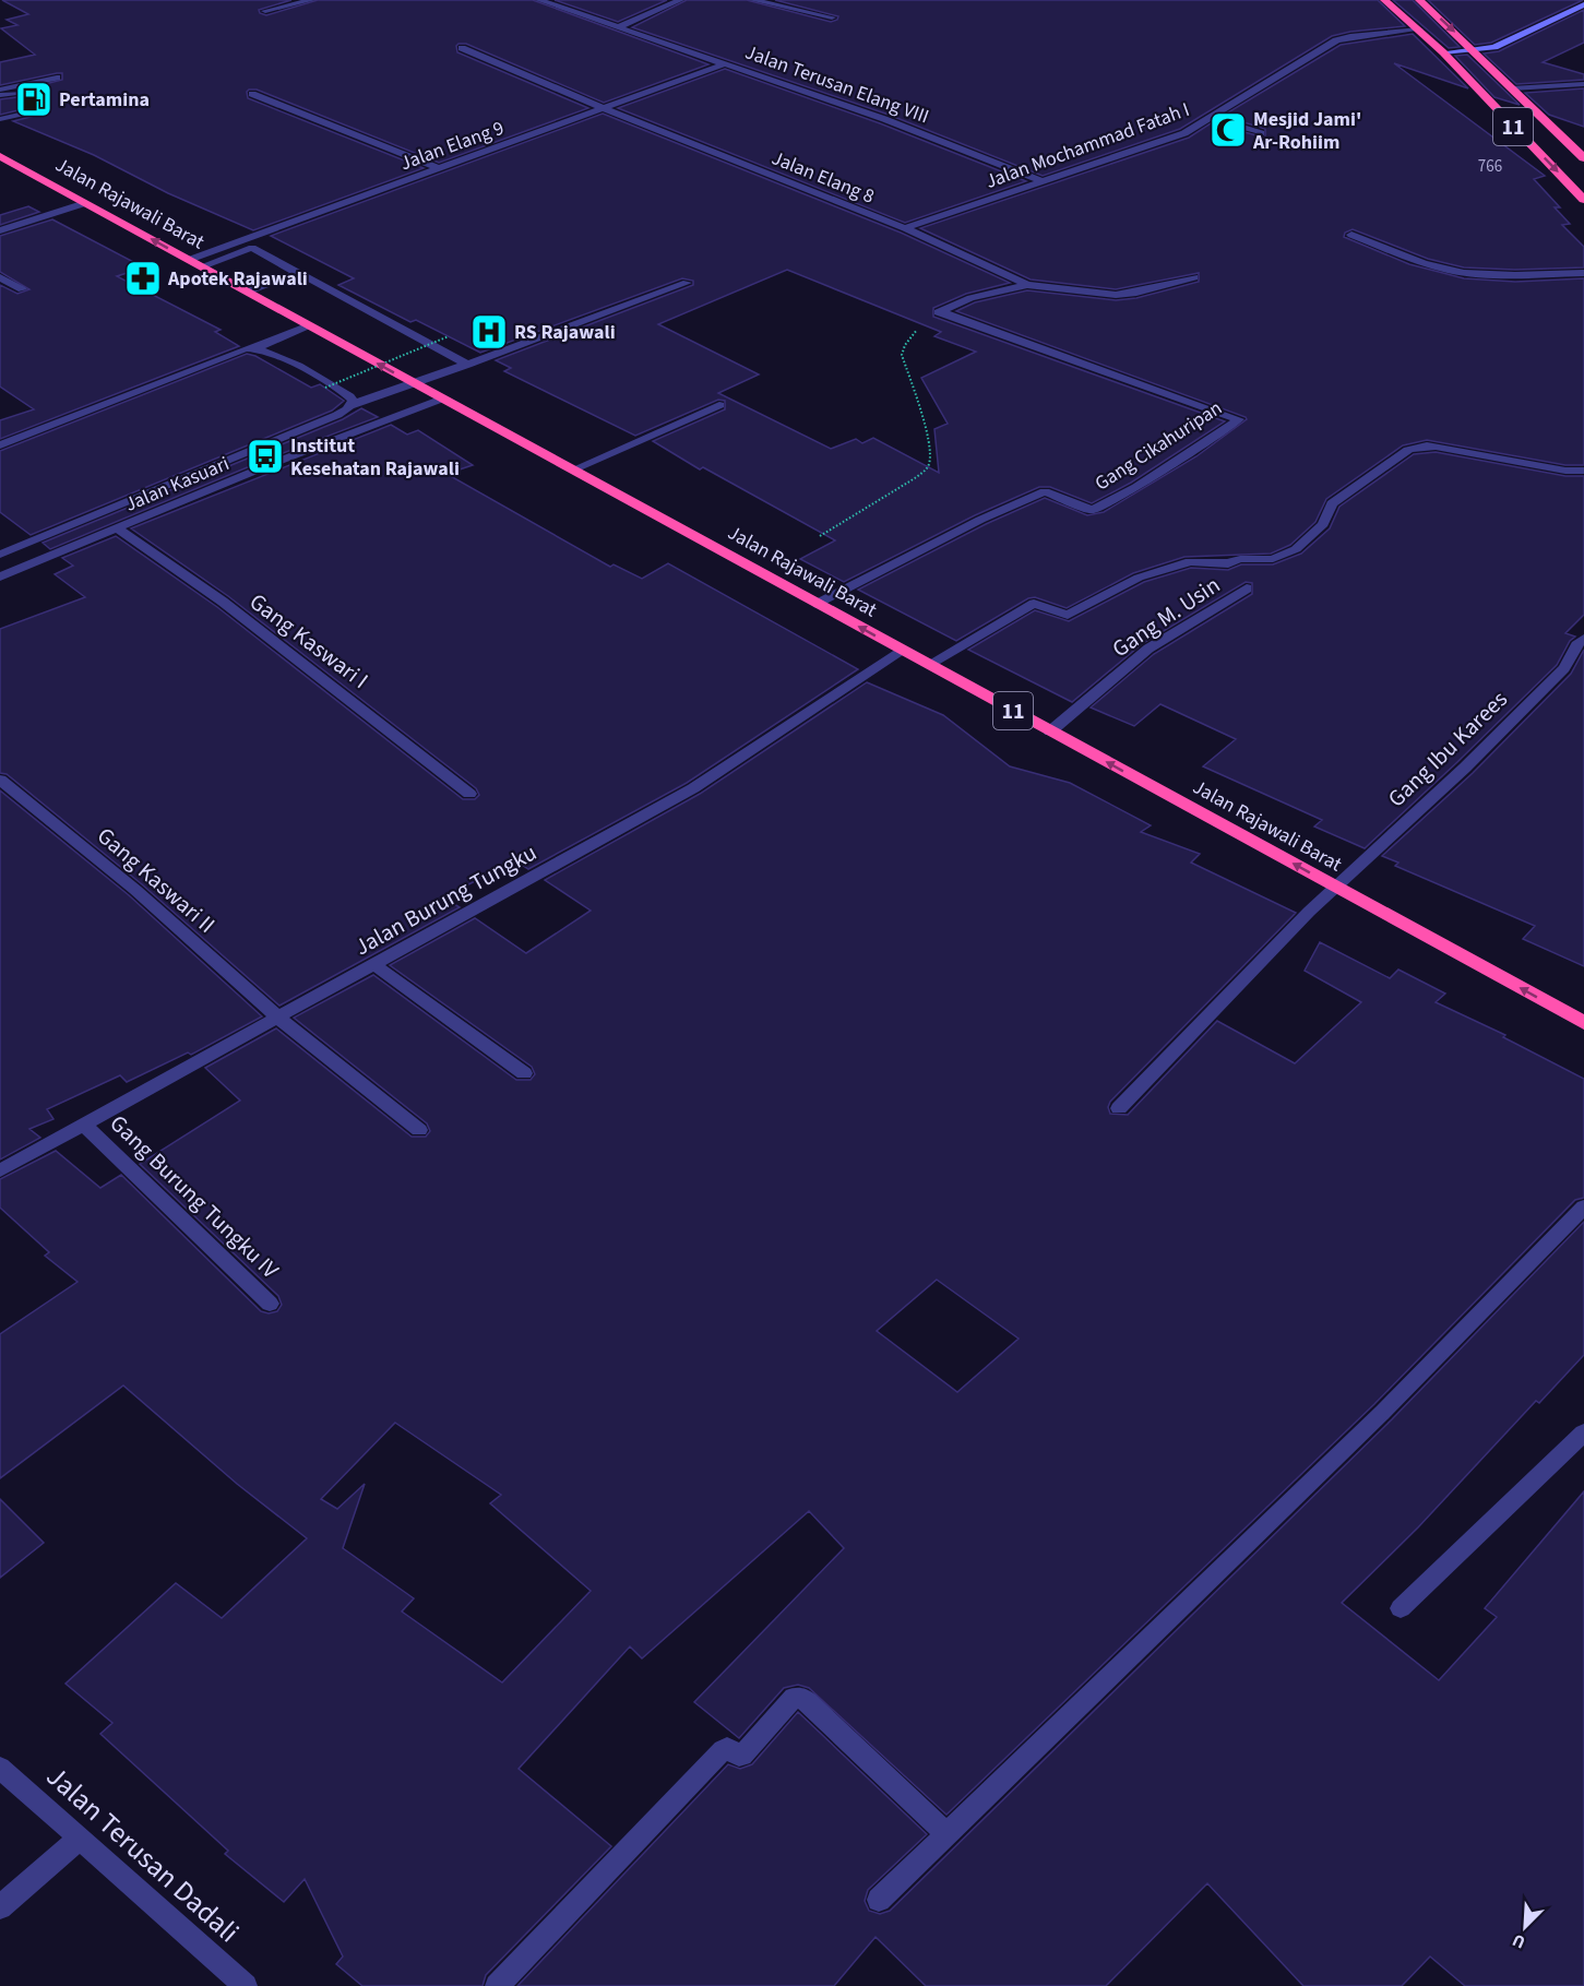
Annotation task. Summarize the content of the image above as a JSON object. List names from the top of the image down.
{
  "streets": {
    "highway": ["11", "Jalan Rajawali Barat"],
    "street": [
      "Jalan Terusan Elang VIII",
      "Jalan Elang 9",
      "Jalan Mochammad Fatah I",
      "Jalan Elang 8",
      "Gang Cikahuripan",
      "Jalan Kasuari",
      "Gang M. Usin",
      "Gang Kaswari I",
      "Gang Ibu Karees",
      "Gang Kaswari II",
      "Jalan Burung Tungku",
      "Gang Burung Tungku IV",
      "Jalan Terusan Dadali"
    ]
  },
  "crossings": [
    ["Jalan Terusan Elang VIII", "Jalan Elang 9"],
    ["Jalan Terusan Elang VIII", "Jalan Mochammad Fatah I"],
    ["11", "Jalan Mochammad Fatah I"],
    ["Jalan Elang 9", "Jalan Elang 8"],
    ["Jalan Elang 9", "Jalan Rajawali Barat"],
    ["Jalan Mochammad Fatah I", "Jalan Elang 8"],
    ["Jalan Rajawali Barat", "Gang Cikahuripan"],
    ["Jalan Rajawali Barat", "Jalan Kasuari"],
    ["Jalan Rajawali Barat", "Gang M. Usin"],
    ["Jalan Rajawali Barat", "Gang Ibu Karees"],
    ["Jalan Rajawali Barat", "Jalan Burung Tungku"],
    ["Jalan Kasuari", "Gang Kaswari I"],
    ["Gang Kaswari II", "Jalan Burung Tungku"],
    ["Jalan Burung Tungku", "Gang Burung Tungku IV"]
  ],
  "one_way": ["Jalan Rajawali Barat"],
  "places": {
    "fuel station": ["Pertamina"],
    "mosque": ["Mesjid Jami' Ar-Rohiim"],
    "pharmacy": ["Apotek Rajawali"],
    "hospital": ["RS Rajawali"],
    "bus stop": ["Institut Kesehatan Rajawali"]
  },
  "house_numbers": ["766"],
  "north": "bottom left"
}
